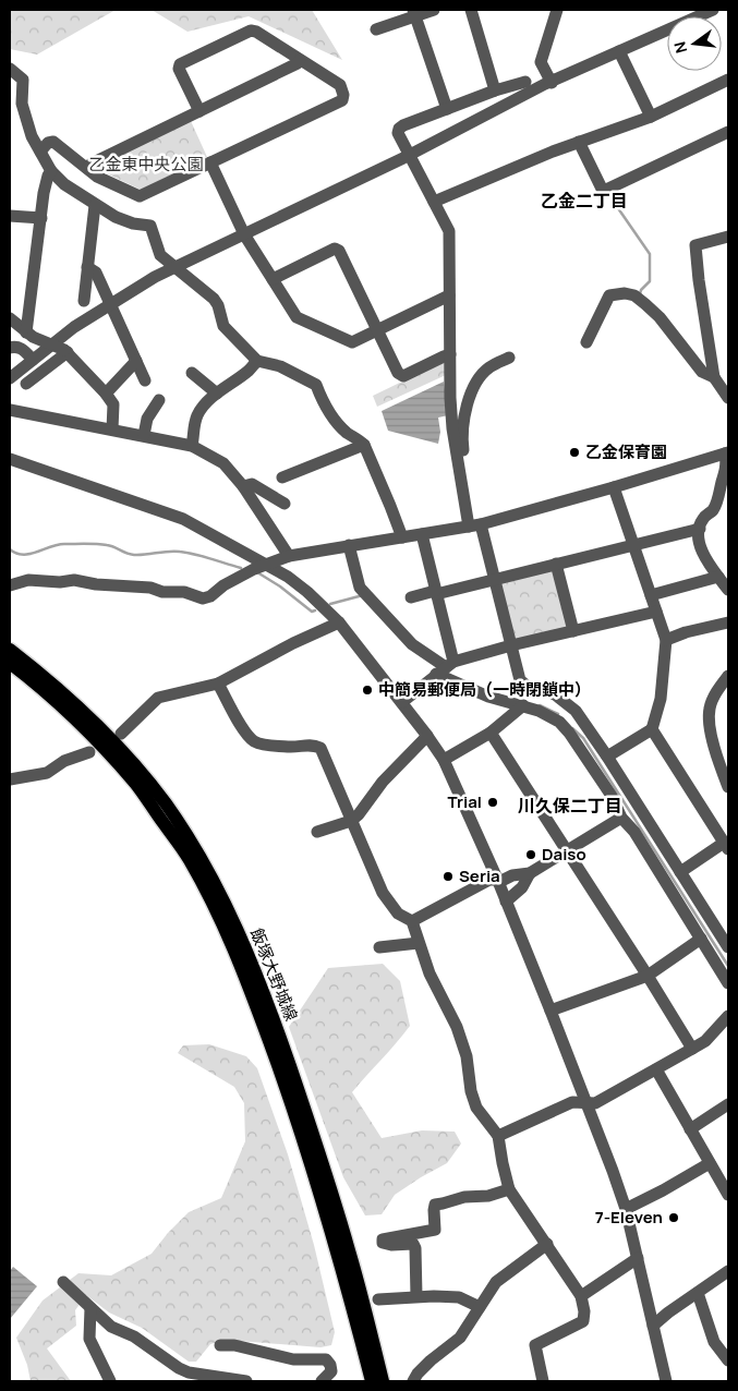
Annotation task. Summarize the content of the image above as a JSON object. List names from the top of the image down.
{
  "streets": {
    "main road": ["飯塚大野城線"]
  },
  "districts": ["乙金二丁目", "川久保二丁目"],
  "parks": ["乙金東中央公園"],
  "places": [
    "乙金保育園",
    "中簡易郵便局（一時閉鎖中）",
    "Trial",
    "Daiso",
    "Seria",
    "7-Eleven"
  ],
  "north": "left"
}
